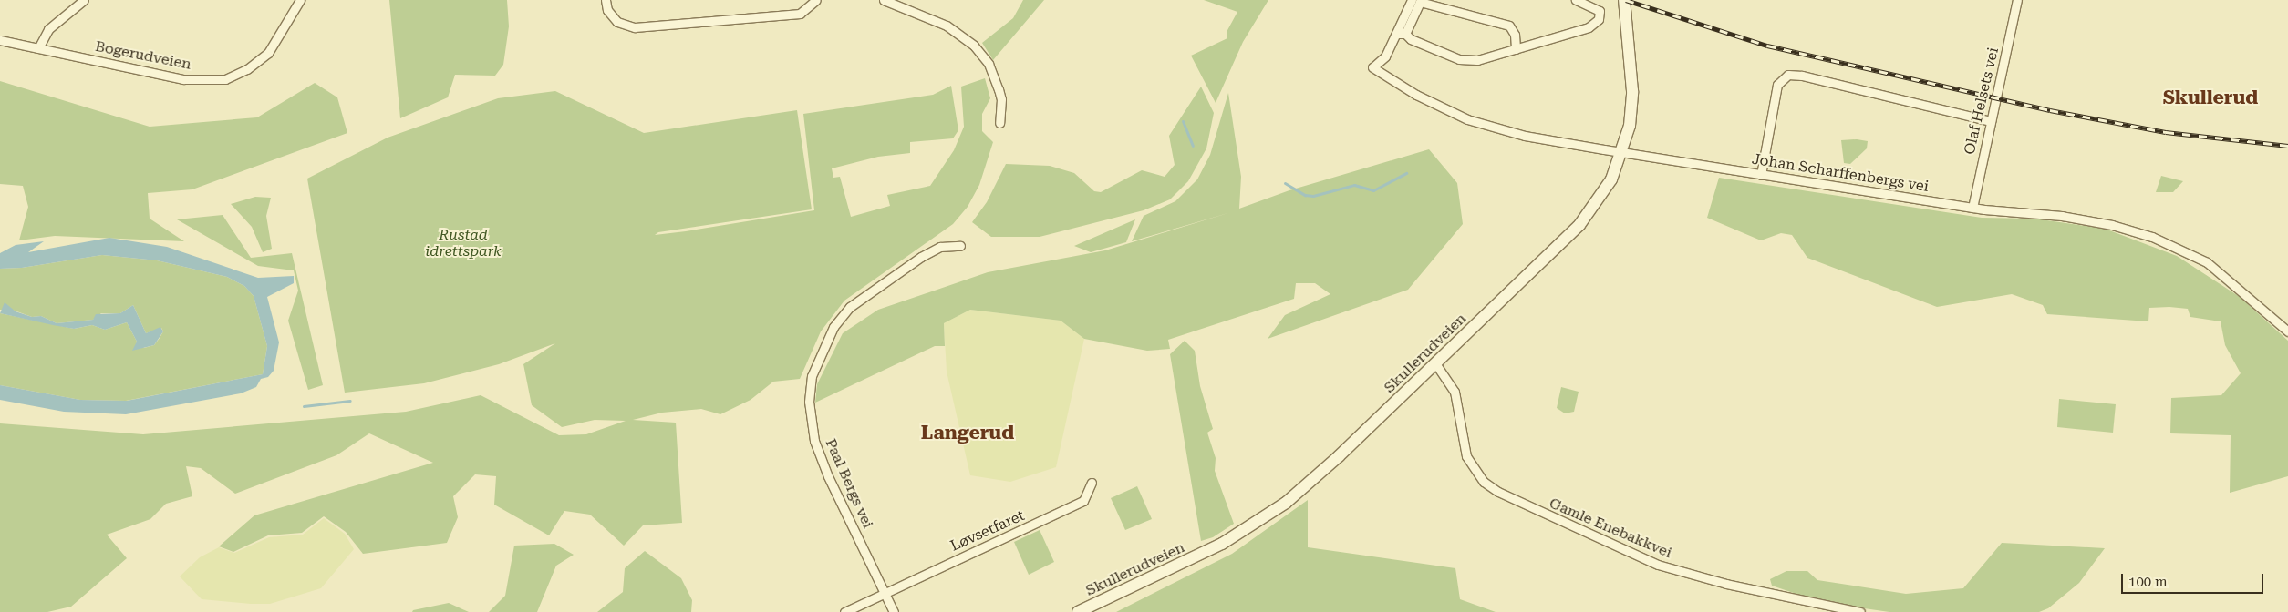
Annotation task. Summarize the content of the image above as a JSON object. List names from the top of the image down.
{
  "streets": {
    "main road": ["Skullerudveien"],
    "street": [
      "Bogerudveien",
      "Olaf Helsets vei",
      "Johan Scharffenbergs vei",
      "Paal Bergs vei",
      "Gamle Enebakkvei",
      "Løvsetfaret"
    ]
  },
  "crossings": [
    ["Olaf Helsets vei", "Johan Scharffenbergs vei"],
    ["Johan Scharffenbergs vei", "Skullerudveien"],
    ["Skullerudveien", "Gamle Enebakkvei"],
    ["Paal Bergs vei", "Løvsetfaret"]
  ],
  "districts": ["Skullerud", "Langerud"],
  "parks": ["Rustad idrettspark"],
  "scale_bar": "100 m"
}
